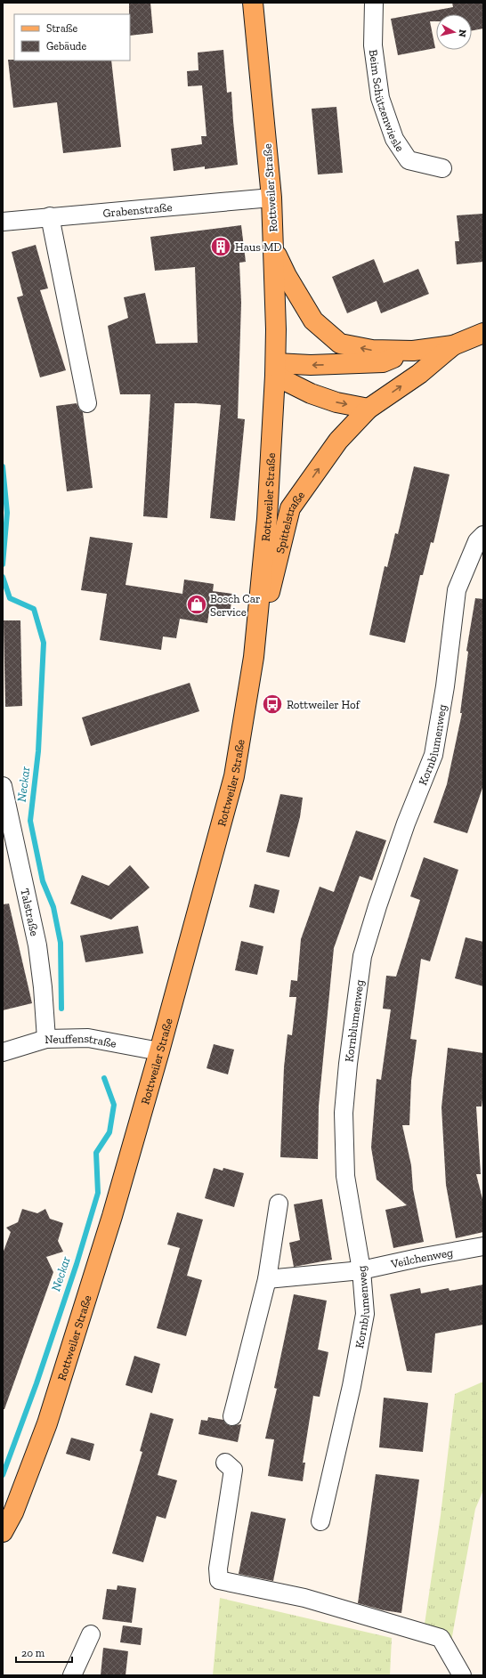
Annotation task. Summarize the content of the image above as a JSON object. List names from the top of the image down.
{
  "streets": {
    "main road": ["Rottweiler Straße", "Spittelstraße"],
    "street": [
      "Beim Schützenwiesle",
      "Grabenstraße",
      "Kornblumenweg",
      "Talstraße",
      "Neuffenstraße",
      "Veilchenweg"
    ]
  },
  "crossings": [
    ["Rottweiler Straße", "Grabenstraße"],
    ["Rottweiler Straße", "Spittelstraße"],
    ["Rottweiler Straße", "Neuffenstraße"],
    ["Kornblumenweg", "Veilchenweg"],
    ["Talstraße", "Neuffenstraße"]
  ],
  "water": ["Neckar"],
  "places": {
    "building": ["Haus MD"],
    "shop": ["Bosch Car Service"],
    "bus stop": ["Rottweiler Hof"]
  },
  "legend": ["Straße", "Gebäude"],
  "scale_bar": "20 m",
  "north": "right"
}
